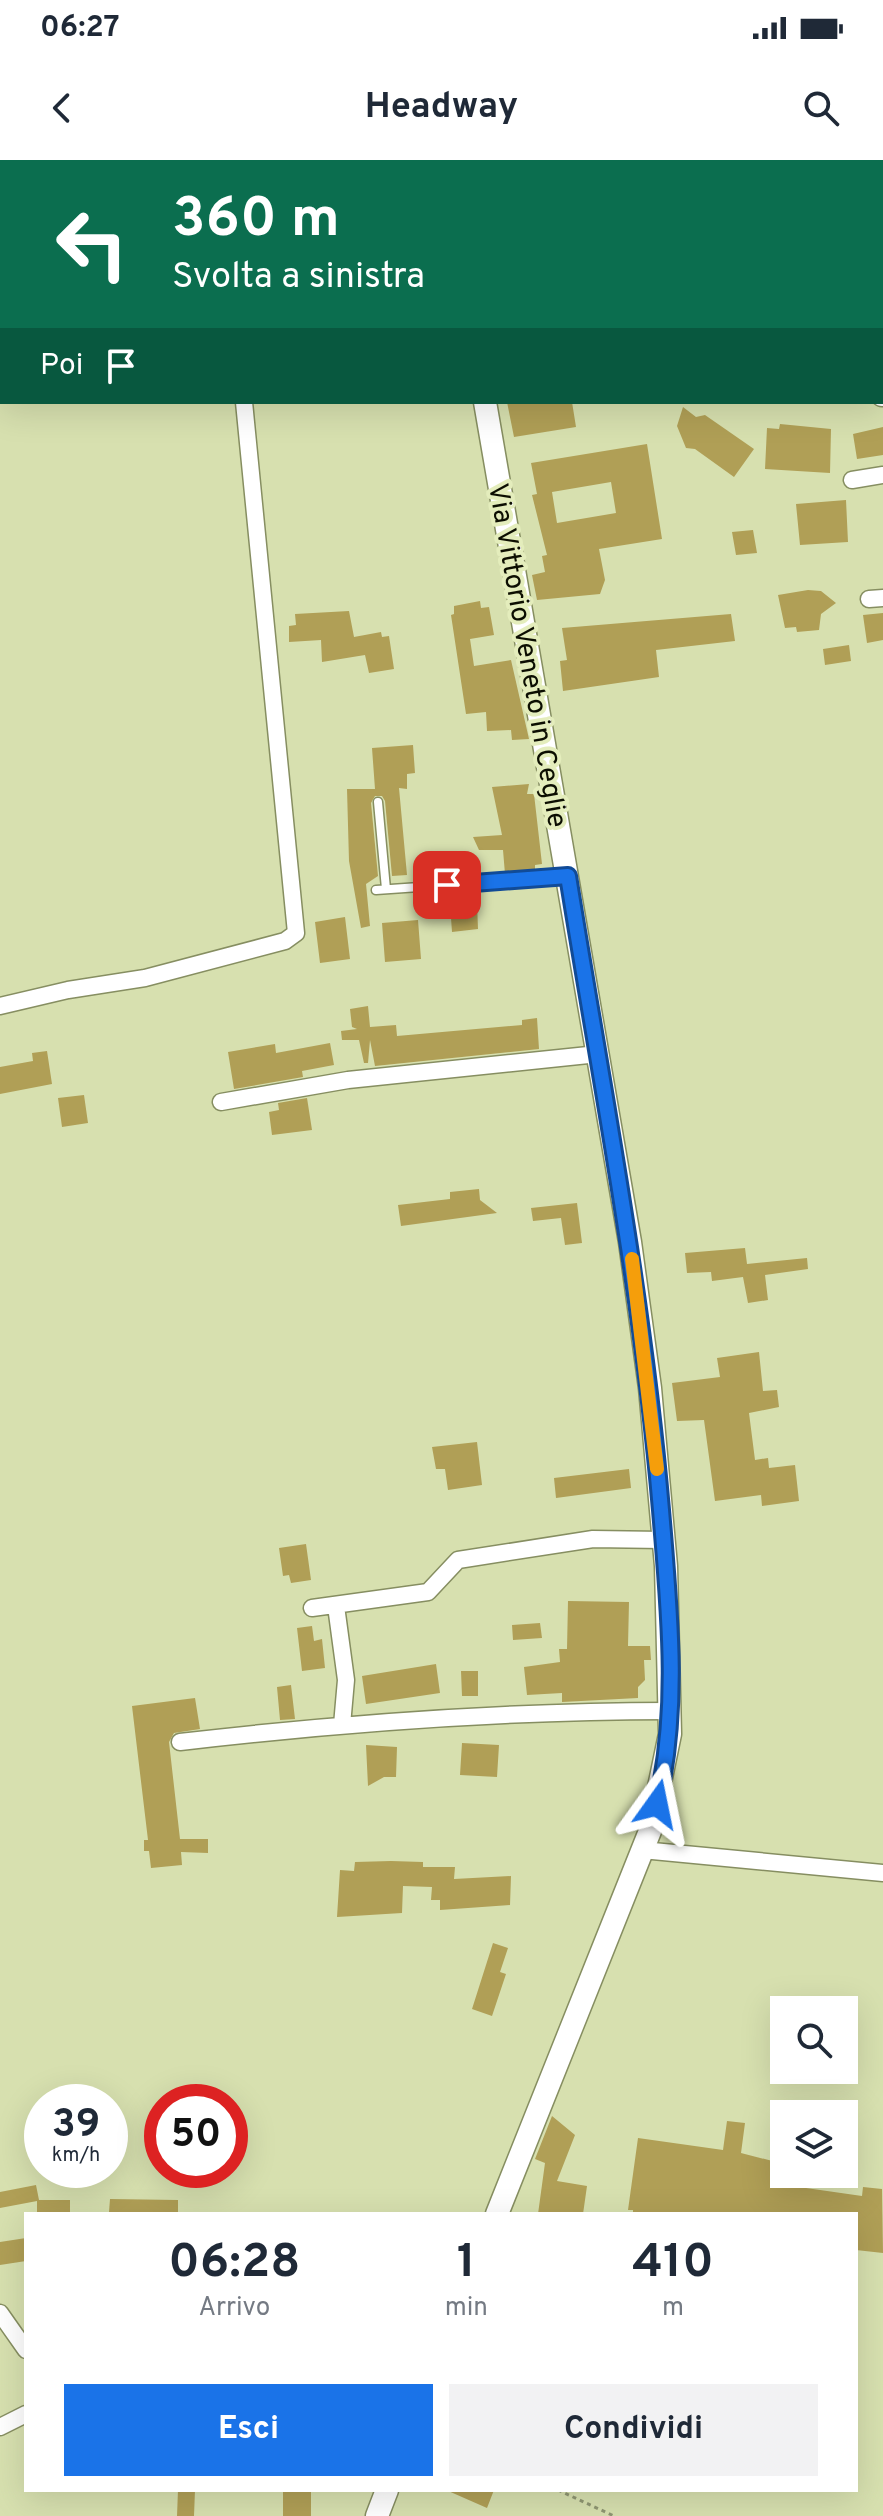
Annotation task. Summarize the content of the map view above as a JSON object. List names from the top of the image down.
{
  "streets": {
    "main road": ["Via Vittorio Veneto in Ceglie"]
  },
  "page": {
    "status": "06:27",
    "header": "Headway",
    "turn": ["360 m", "Svolta a sinistra"],
    "then": "Poi",
    "speed": "39 km/h",
    "limit": "50",
    "eta": [
      "06:28",
      "Arrivo",
      "1",
      "min",
      "410",
      "m"
    ],
    "buttons": ["Esci", "Condividi"]
  }
}
